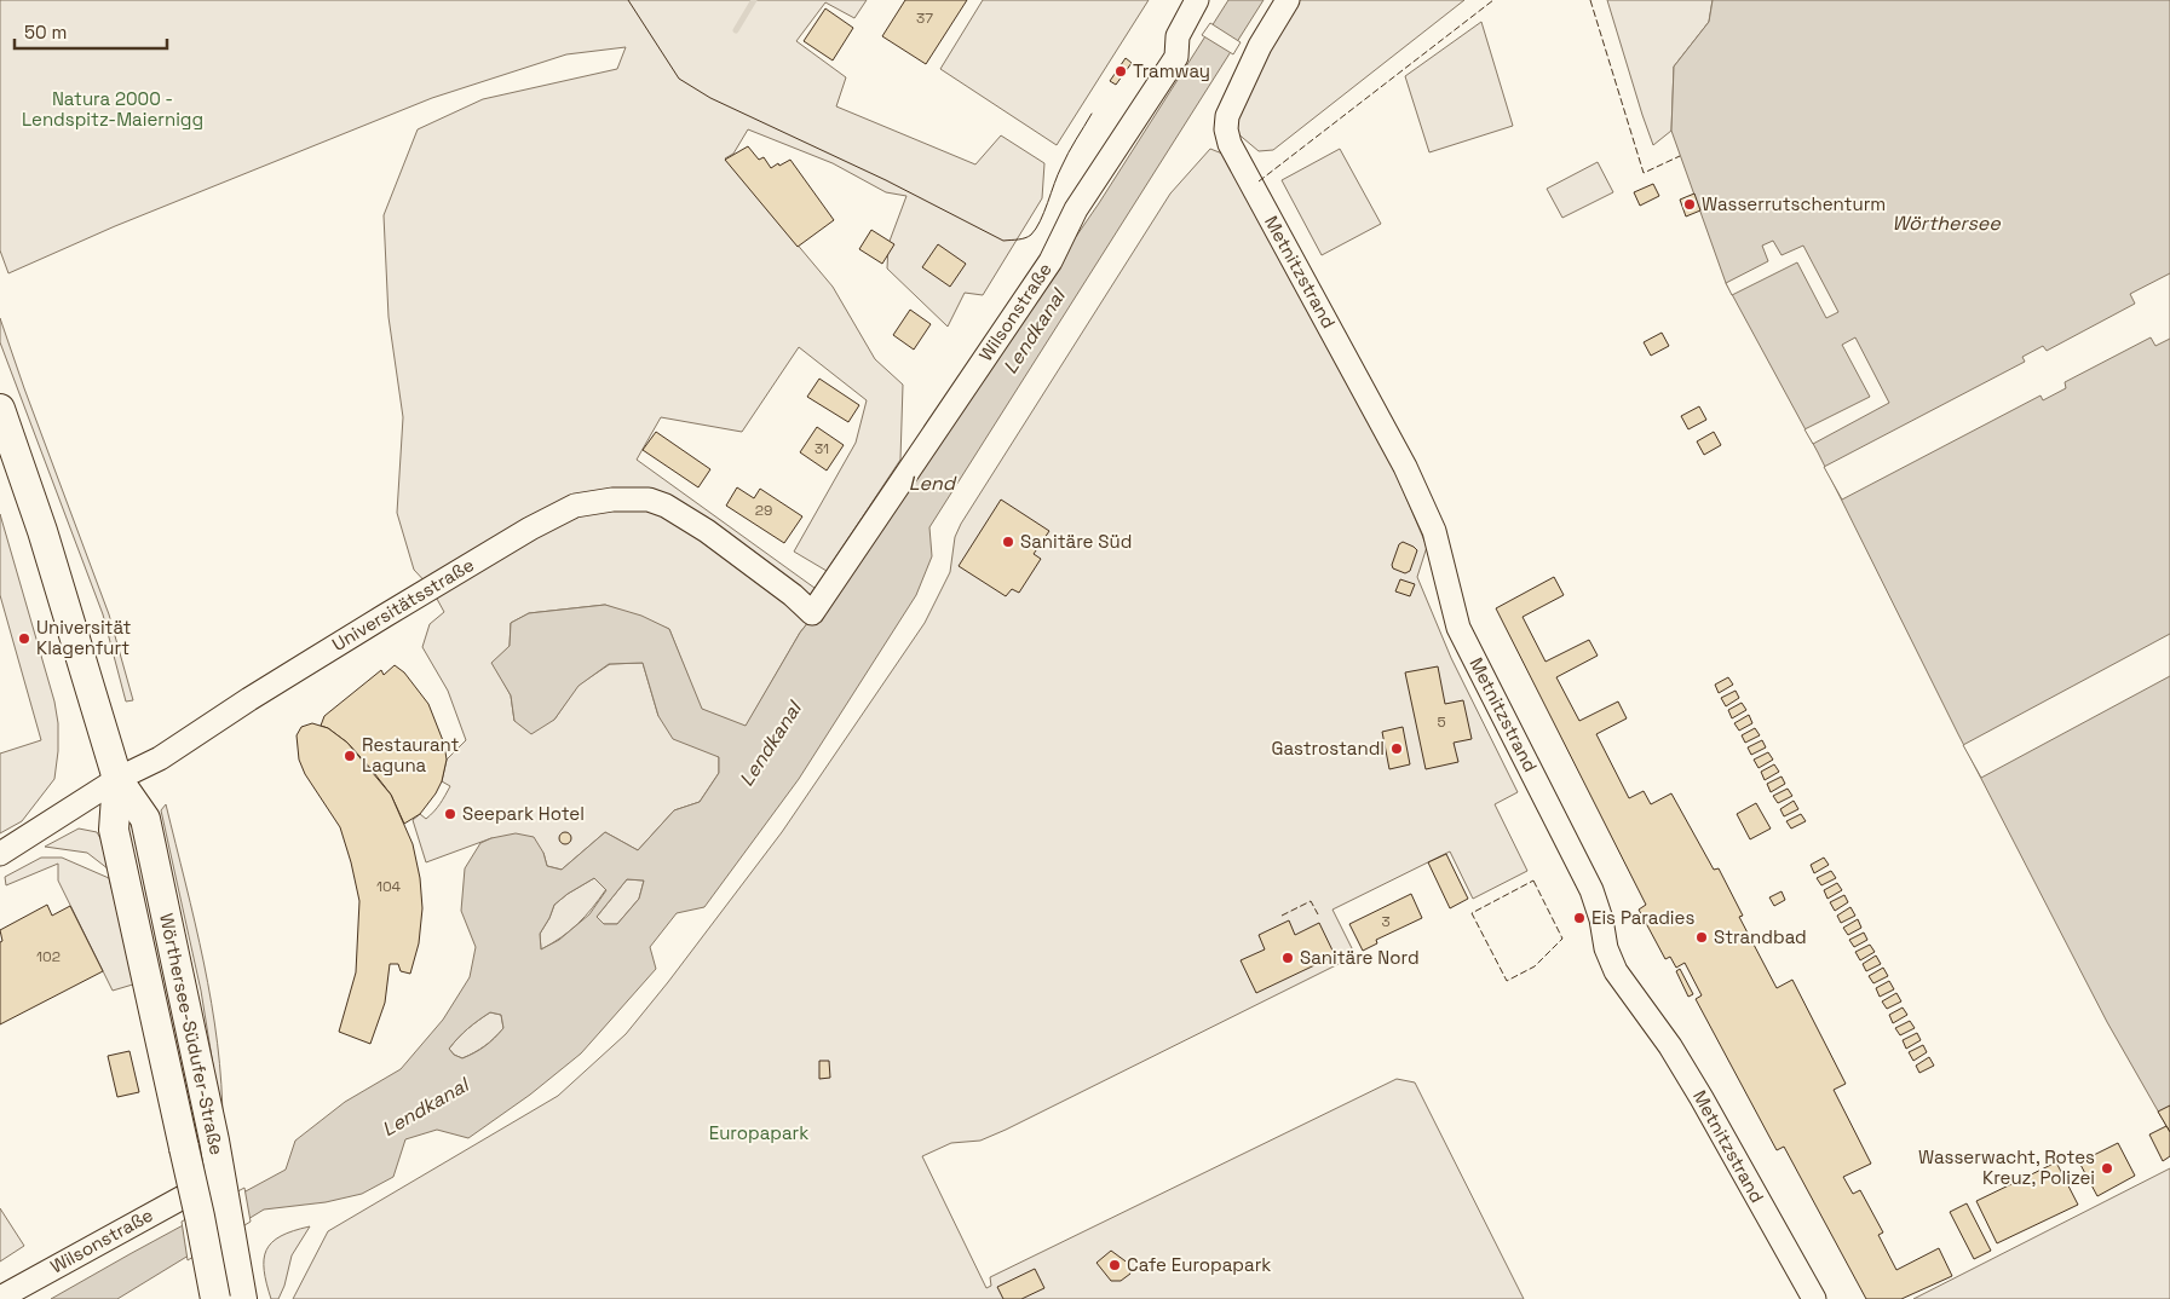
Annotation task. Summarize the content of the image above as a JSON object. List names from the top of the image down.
{
  "streets": {
    "main road": ["Wörthersee-Südufer-Straße"],
    "street": ["Metnitzstrand", "Wilsonstraße", "Universitätsstraße"]
  },
  "crossings": [
    ["Wilsonstraße", "Universitätsstraße"],
    ["Universitätsstraße", "Wörthersee-Südufer-Straße"]
  ],
  "water": ["Wörthersee", "Lendkanal", "Lend"],
  "parks": ["Natura 2000 - Lendspitz-Maiernigg", "Europapark"],
  "places": [
    "Tramway",
    "Wasserrutschenturm",
    "Sanitäre Süd",
    "Universität Klagenfurt",
    "Gastrostandl",
    "Restaurant Laguna",
    "Seepark Hotel",
    "Eis Paradies",
    "Strandbad",
    "Sanitäre Nord",
    "Wasserwacht, Rotes Kreuz, Polizei",
    "Cafe Europapark"
  ],
  "house_numbers": [
    "37",
    "31",
    "29",
    "5",
    "104",
    "3",
    "102"
  ],
  "scale_bar": "50 m"
}
